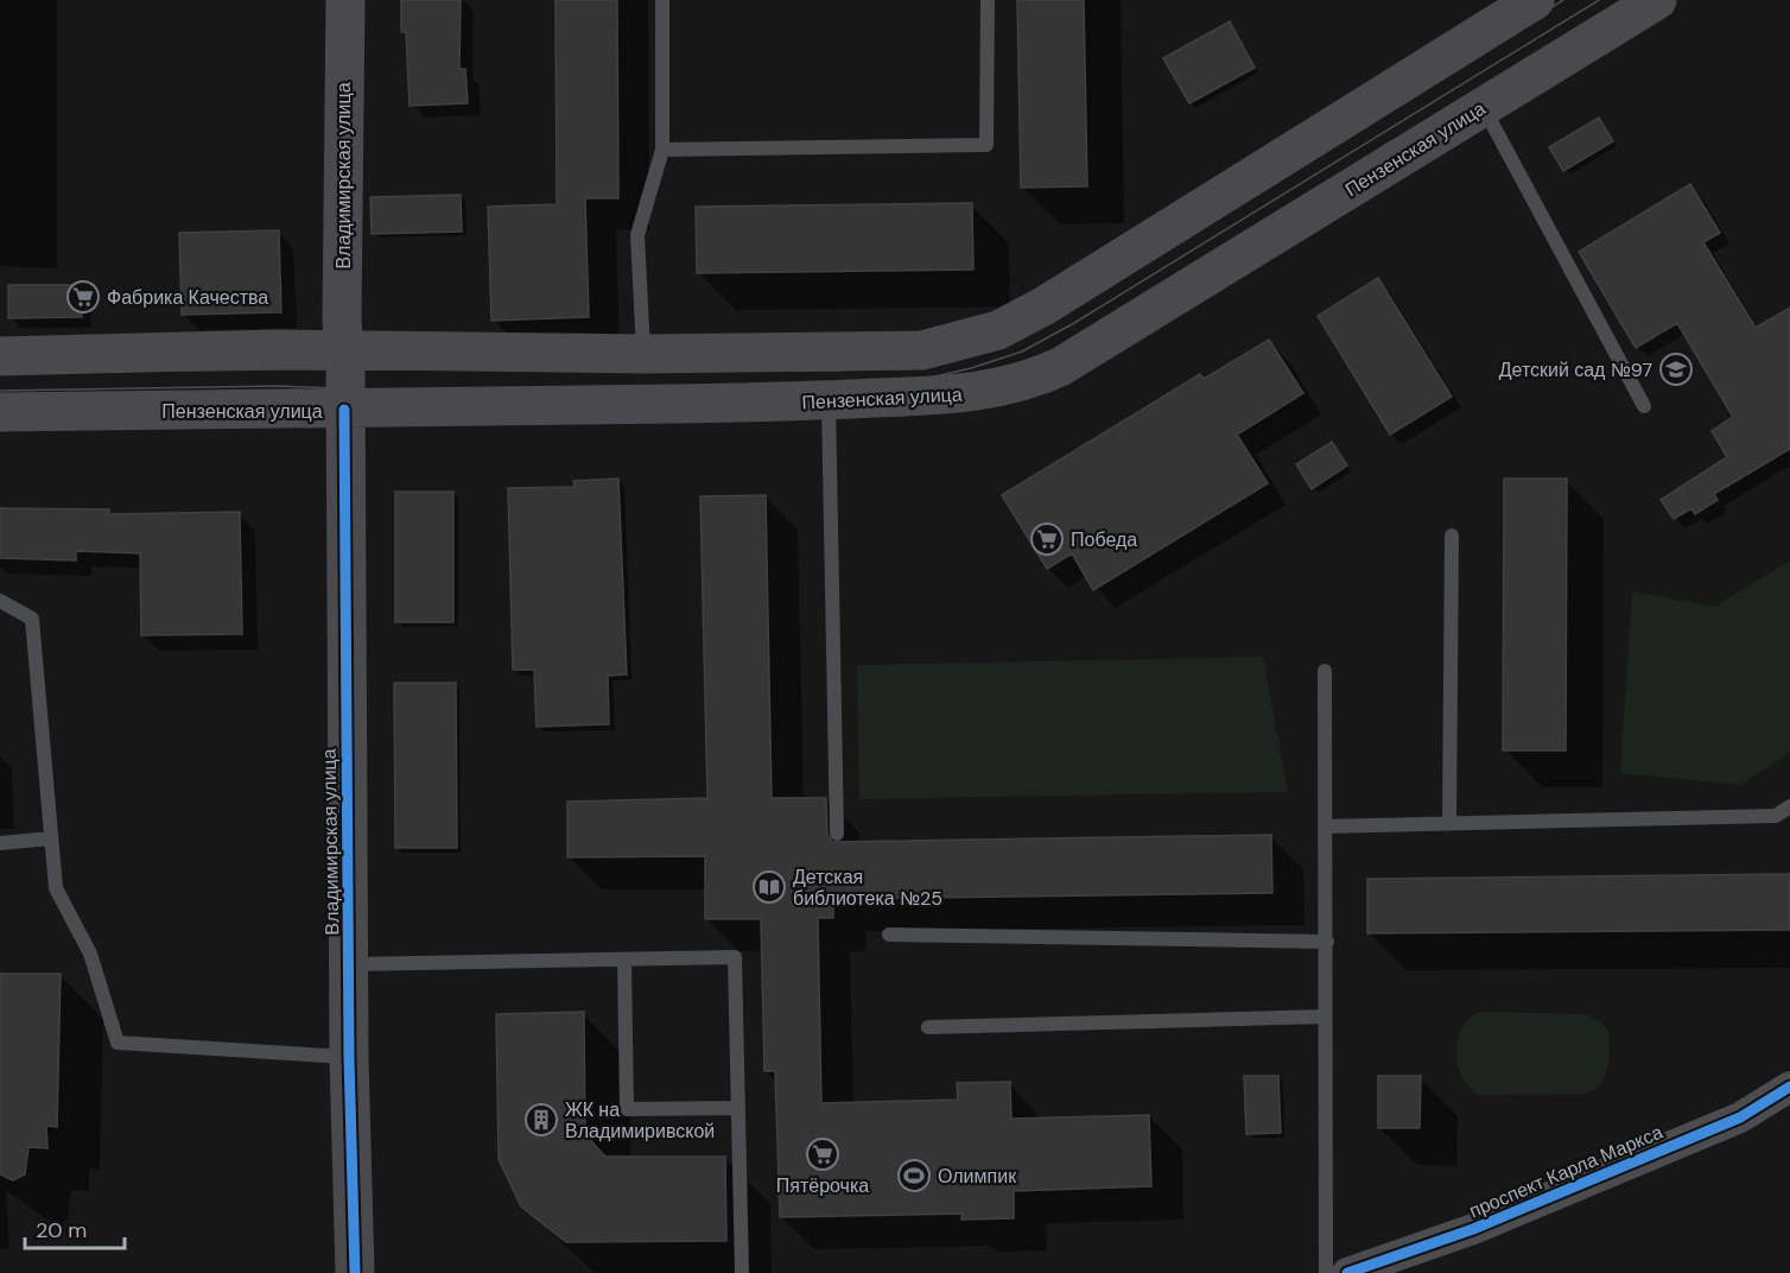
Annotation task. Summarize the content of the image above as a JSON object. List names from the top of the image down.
{
  "streets": {
    "main road": ["Пензенская улица", "Владимирская улица"],
    "street": ["проспект Карла Маркса"]
  },
  "crossings": [
    ["Пензенская улица", "Владимирская улица"]
  ],
  "places": {
    "supermarket": ["Фабрика Качества", "Победа", "Пятёрочка"],
    "school or university": ["Детский сад №97"],
    "library": ["Детская библиотека №25"],
    "building": ["ЖК на Владимиривской"],
    "sports": ["Олимпик"]
  },
  "scale_bar": "20 m"
}
